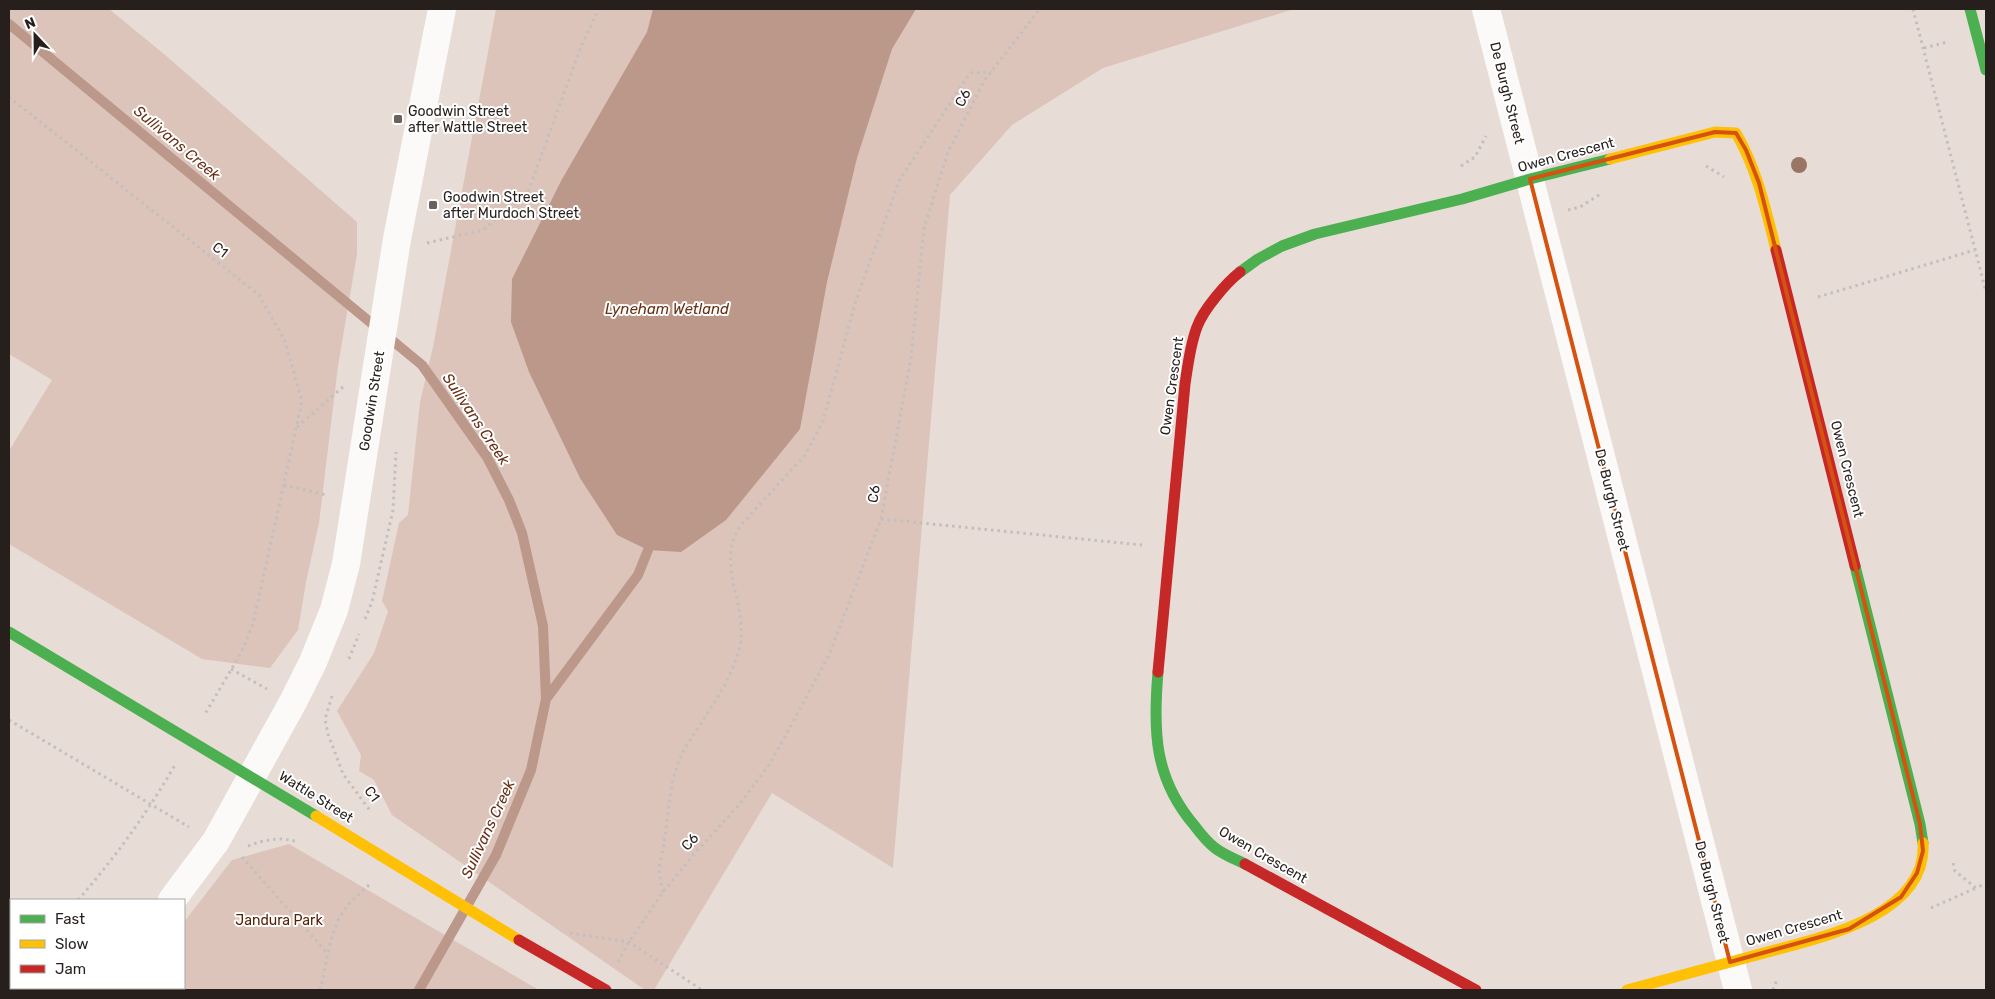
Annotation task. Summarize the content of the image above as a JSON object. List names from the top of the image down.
{
  "streets": {
    "main road": ["Owen Crescent", "Wattle Street"],
    "street": ["De Burgh Street", "Goodwin Street"],
    "path": ["C6", "C1"]
  },
  "crossings": [
    ["De Burgh Street", "Owen Crescent"],
    ["Goodwin Street", "Wattle Street"]
  ],
  "water": ["Sullivans Creek", "Lyneham Wetland"],
  "parks": ["Jandura Park"],
  "places": {
    "transit": ["Goodwin Street after Wattle Street", "Goodwin Street after Murdoch Street"]
  },
  "legend": ["Fast", "Slow", "Jam"],
  "north": "top"
}
